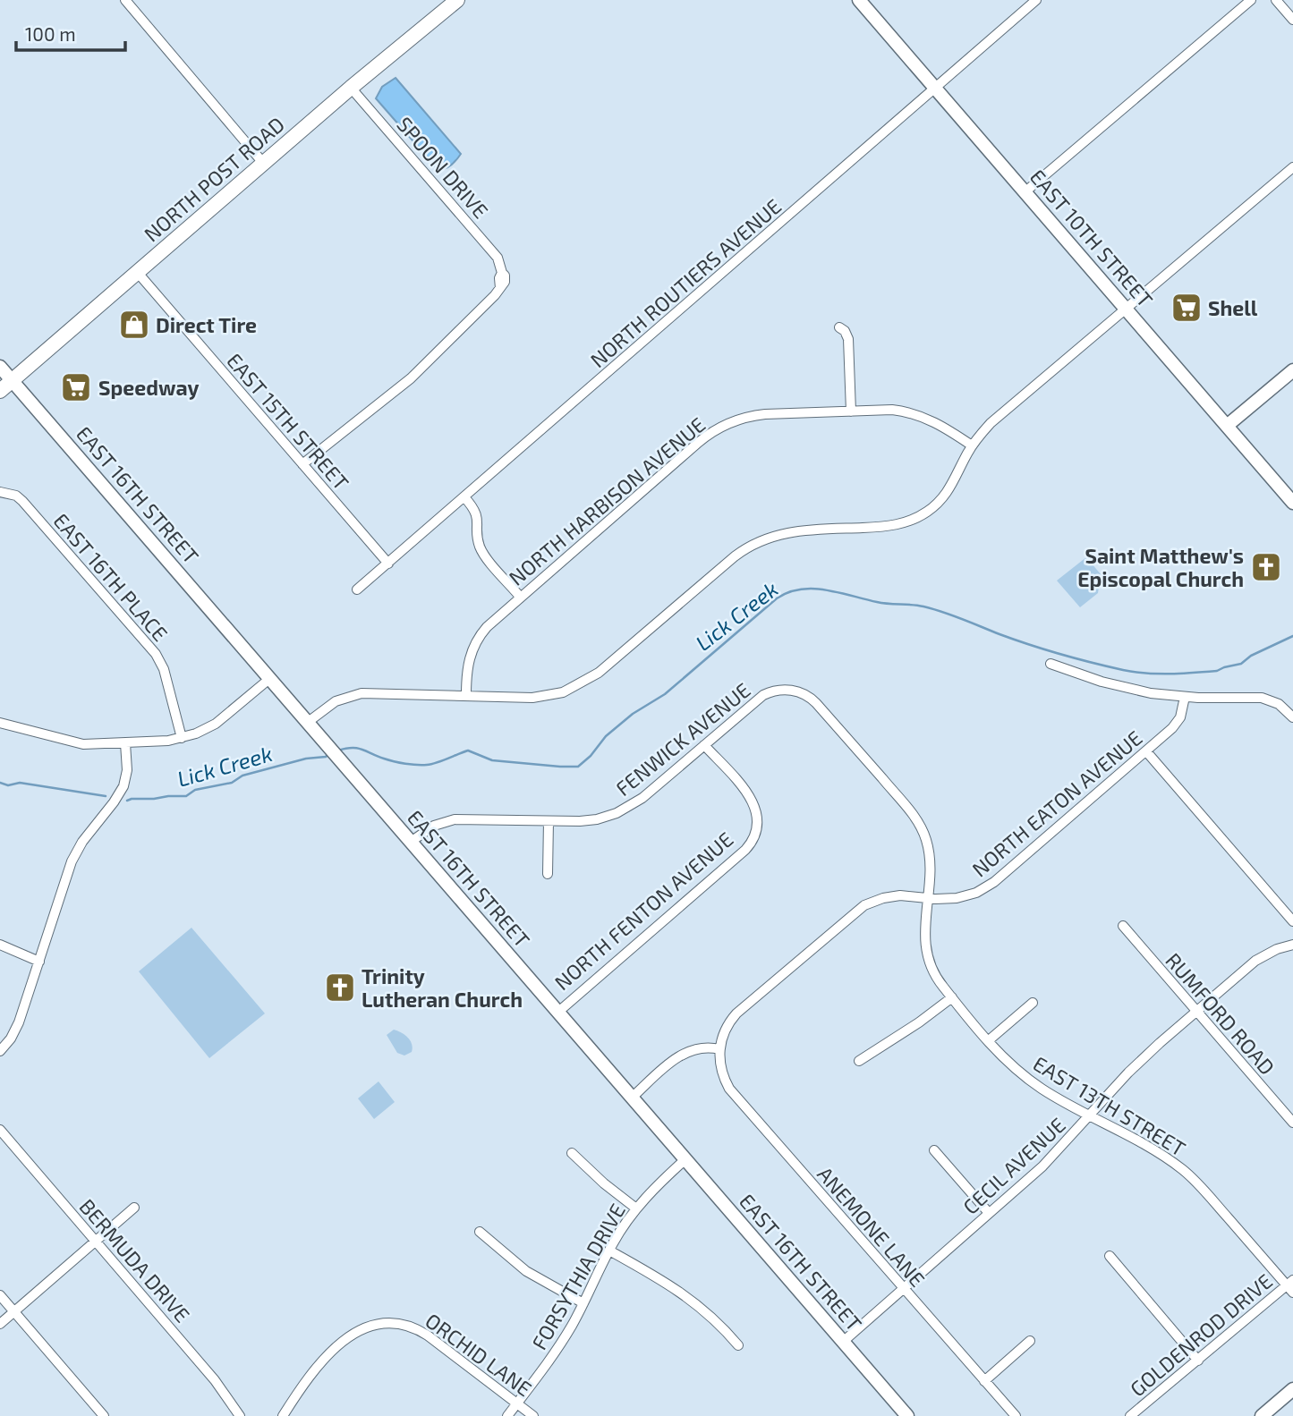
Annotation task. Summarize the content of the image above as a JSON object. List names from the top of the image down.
{
  "streets": {
    "main road": ["NORTH POST ROAD"],
    "street": [
      "SPOON DRIVE",
      "EAST 10TH STREET",
      "NORTH ROUTIERS AVENUE",
      "EAST 15TH STREET",
      "EAST 16TH STREET",
      "NORTH HARBISON AVENUE",
      "EAST 16TH PLACE",
      "FENWICK AVENUE",
      "NORTH EATON AVENUE",
      "NORTH FENTON AVENUE",
      "RUMFORD ROAD",
      "EAST 13TH STREET",
      "CECIL AVENUE",
      "ANEMONE LANE",
      "BERMUDA DRIVE",
      "FORSYTHIA DRIVE",
      "GOLDENROD DRIVE",
      "ORCHID LANE"
    ]
  },
  "crossings": [
    ["SPOON DRIVE", "NORTH POST ROAD"],
    ["SPOON DRIVE", "EAST 15TH STREET"],
    ["NORTH POST ROAD", "EAST 15TH STREET"],
    ["NORTH POST ROAD", "EAST 16TH STREET"],
    ["EAST 10TH STREET", "NORTH ROUTIERS AVENUE"],
    ["NORTH ROUTIERS AVENUE", "EAST 15TH STREET"],
    ["EAST 16TH STREET", "FENWICK AVENUE"],
    ["EAST 16TH STREET", "NORTH FENTON AVENUE"],
    ["EAST 16TH STREET", "CECIL AVENUE"],
    ["EAST 16TH STREET", "FORSYTHIA DRIVE"],
    ["FENWICK AVENUE", "NORTH FENTON AVENUE"],
    ["FENWICK AVENUE", "EAST 13TH STREET"],
    ["NORTH EATON AVENUE", "EAST 13TH STREET"],
    ["NORTH EATON AVENUE", "ANEMONE LANE"],
    ["RUMFORD ROAD", "CECIL AVENUE"],
    ["EAST 13TH STREET", "CECIL AVENUE"],
    ["EAST 13TH STREET", "GOLDENROD DRIVE"],
    ["CECIL AVENUE", "ANEMONE LANE"],
    ["FORSYTHIA DRIVE", "ORCHID LANE"]
  ],
  "water": ["Lick Creek"],
  "places": {
    "supermarket": ["Shell", "Speedway"],
    "shop": ["Direct Tire"],
    "church": ["Saint Matthew's Episcopal Church", "Trinity Lutheran Church"]
  },
  "scale_bar": "100 m"
}
